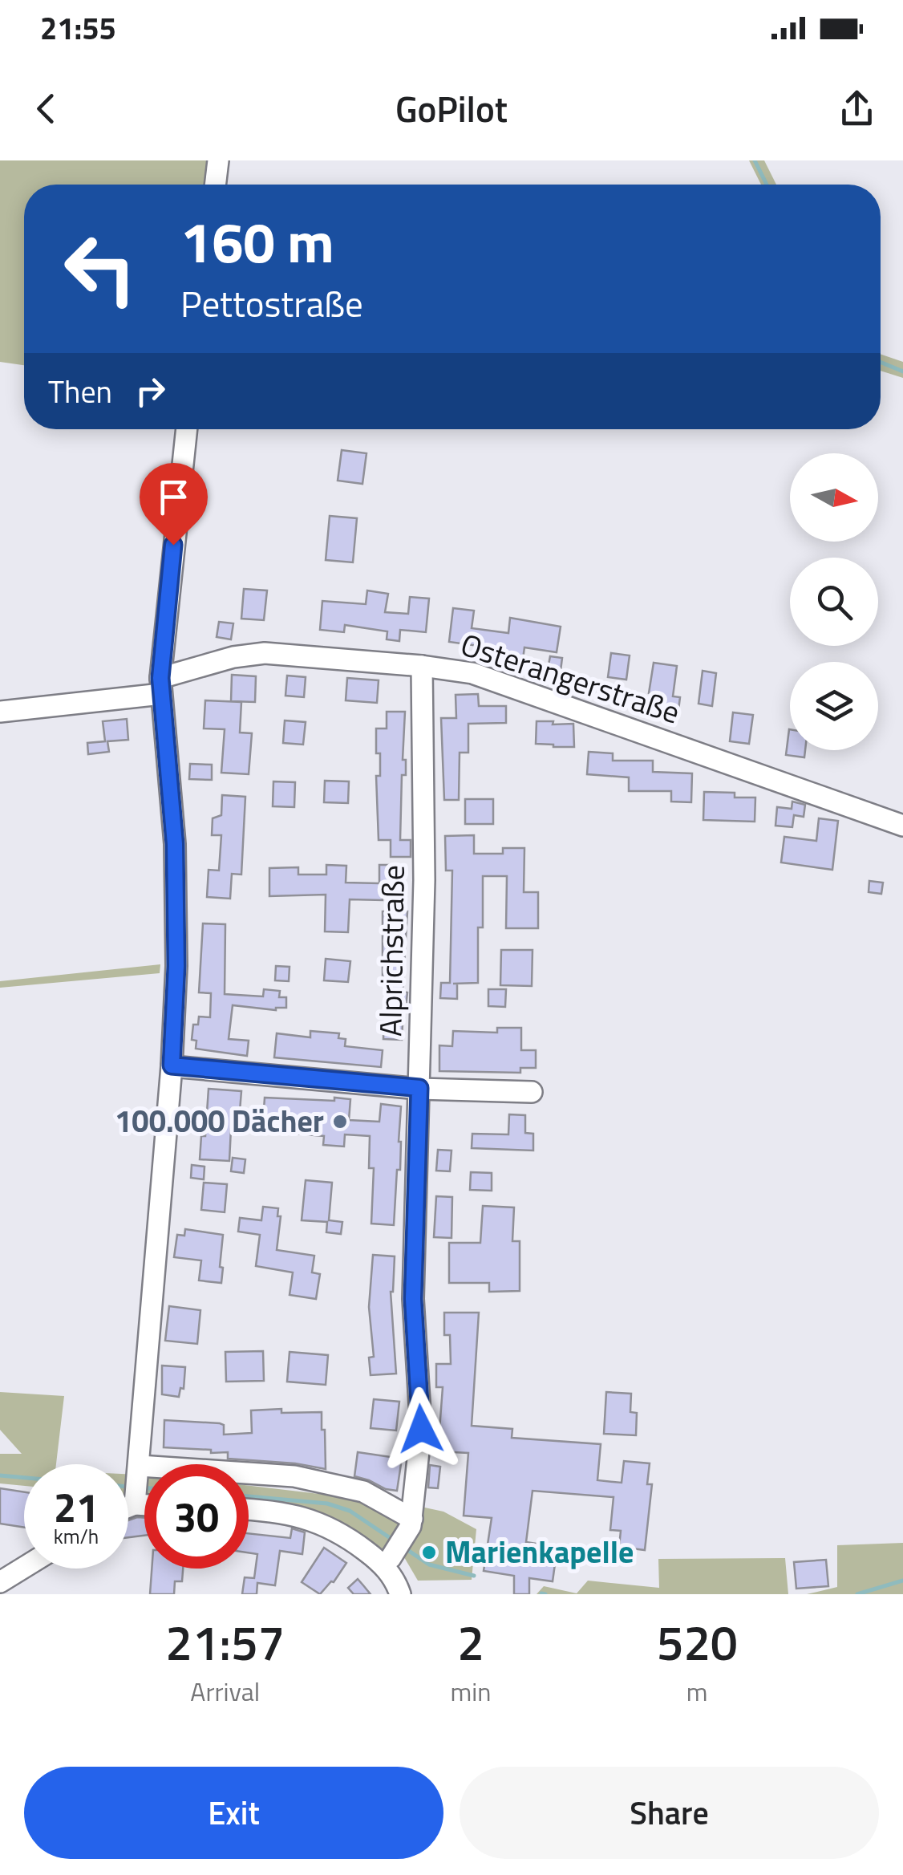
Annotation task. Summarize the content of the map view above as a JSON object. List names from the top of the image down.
{
  "streets": {
    "street": ["Osterangerstraße", "Alprichstraße"]
  },
  "crossings": [
    ["Osterangerstraße", "Alprichstraße"]
  ],
  "places": ["100.000 Dächer", "Marienkapelle"],
  "north": "right",
  "page": {
    "status": "21:55",
    "header": "GoPilot",
    "turn": ["160 m", "Pettostraße"],
    "then": "Then",
    "speed": "21 km/h",
    "limit": "30",
    "eta": [
      "21:57",
      "Arrival",
      "2",
      "min",
      "520",
      "m"
    ],
    "buttons": ["Exit", "Share"]
  }
}
